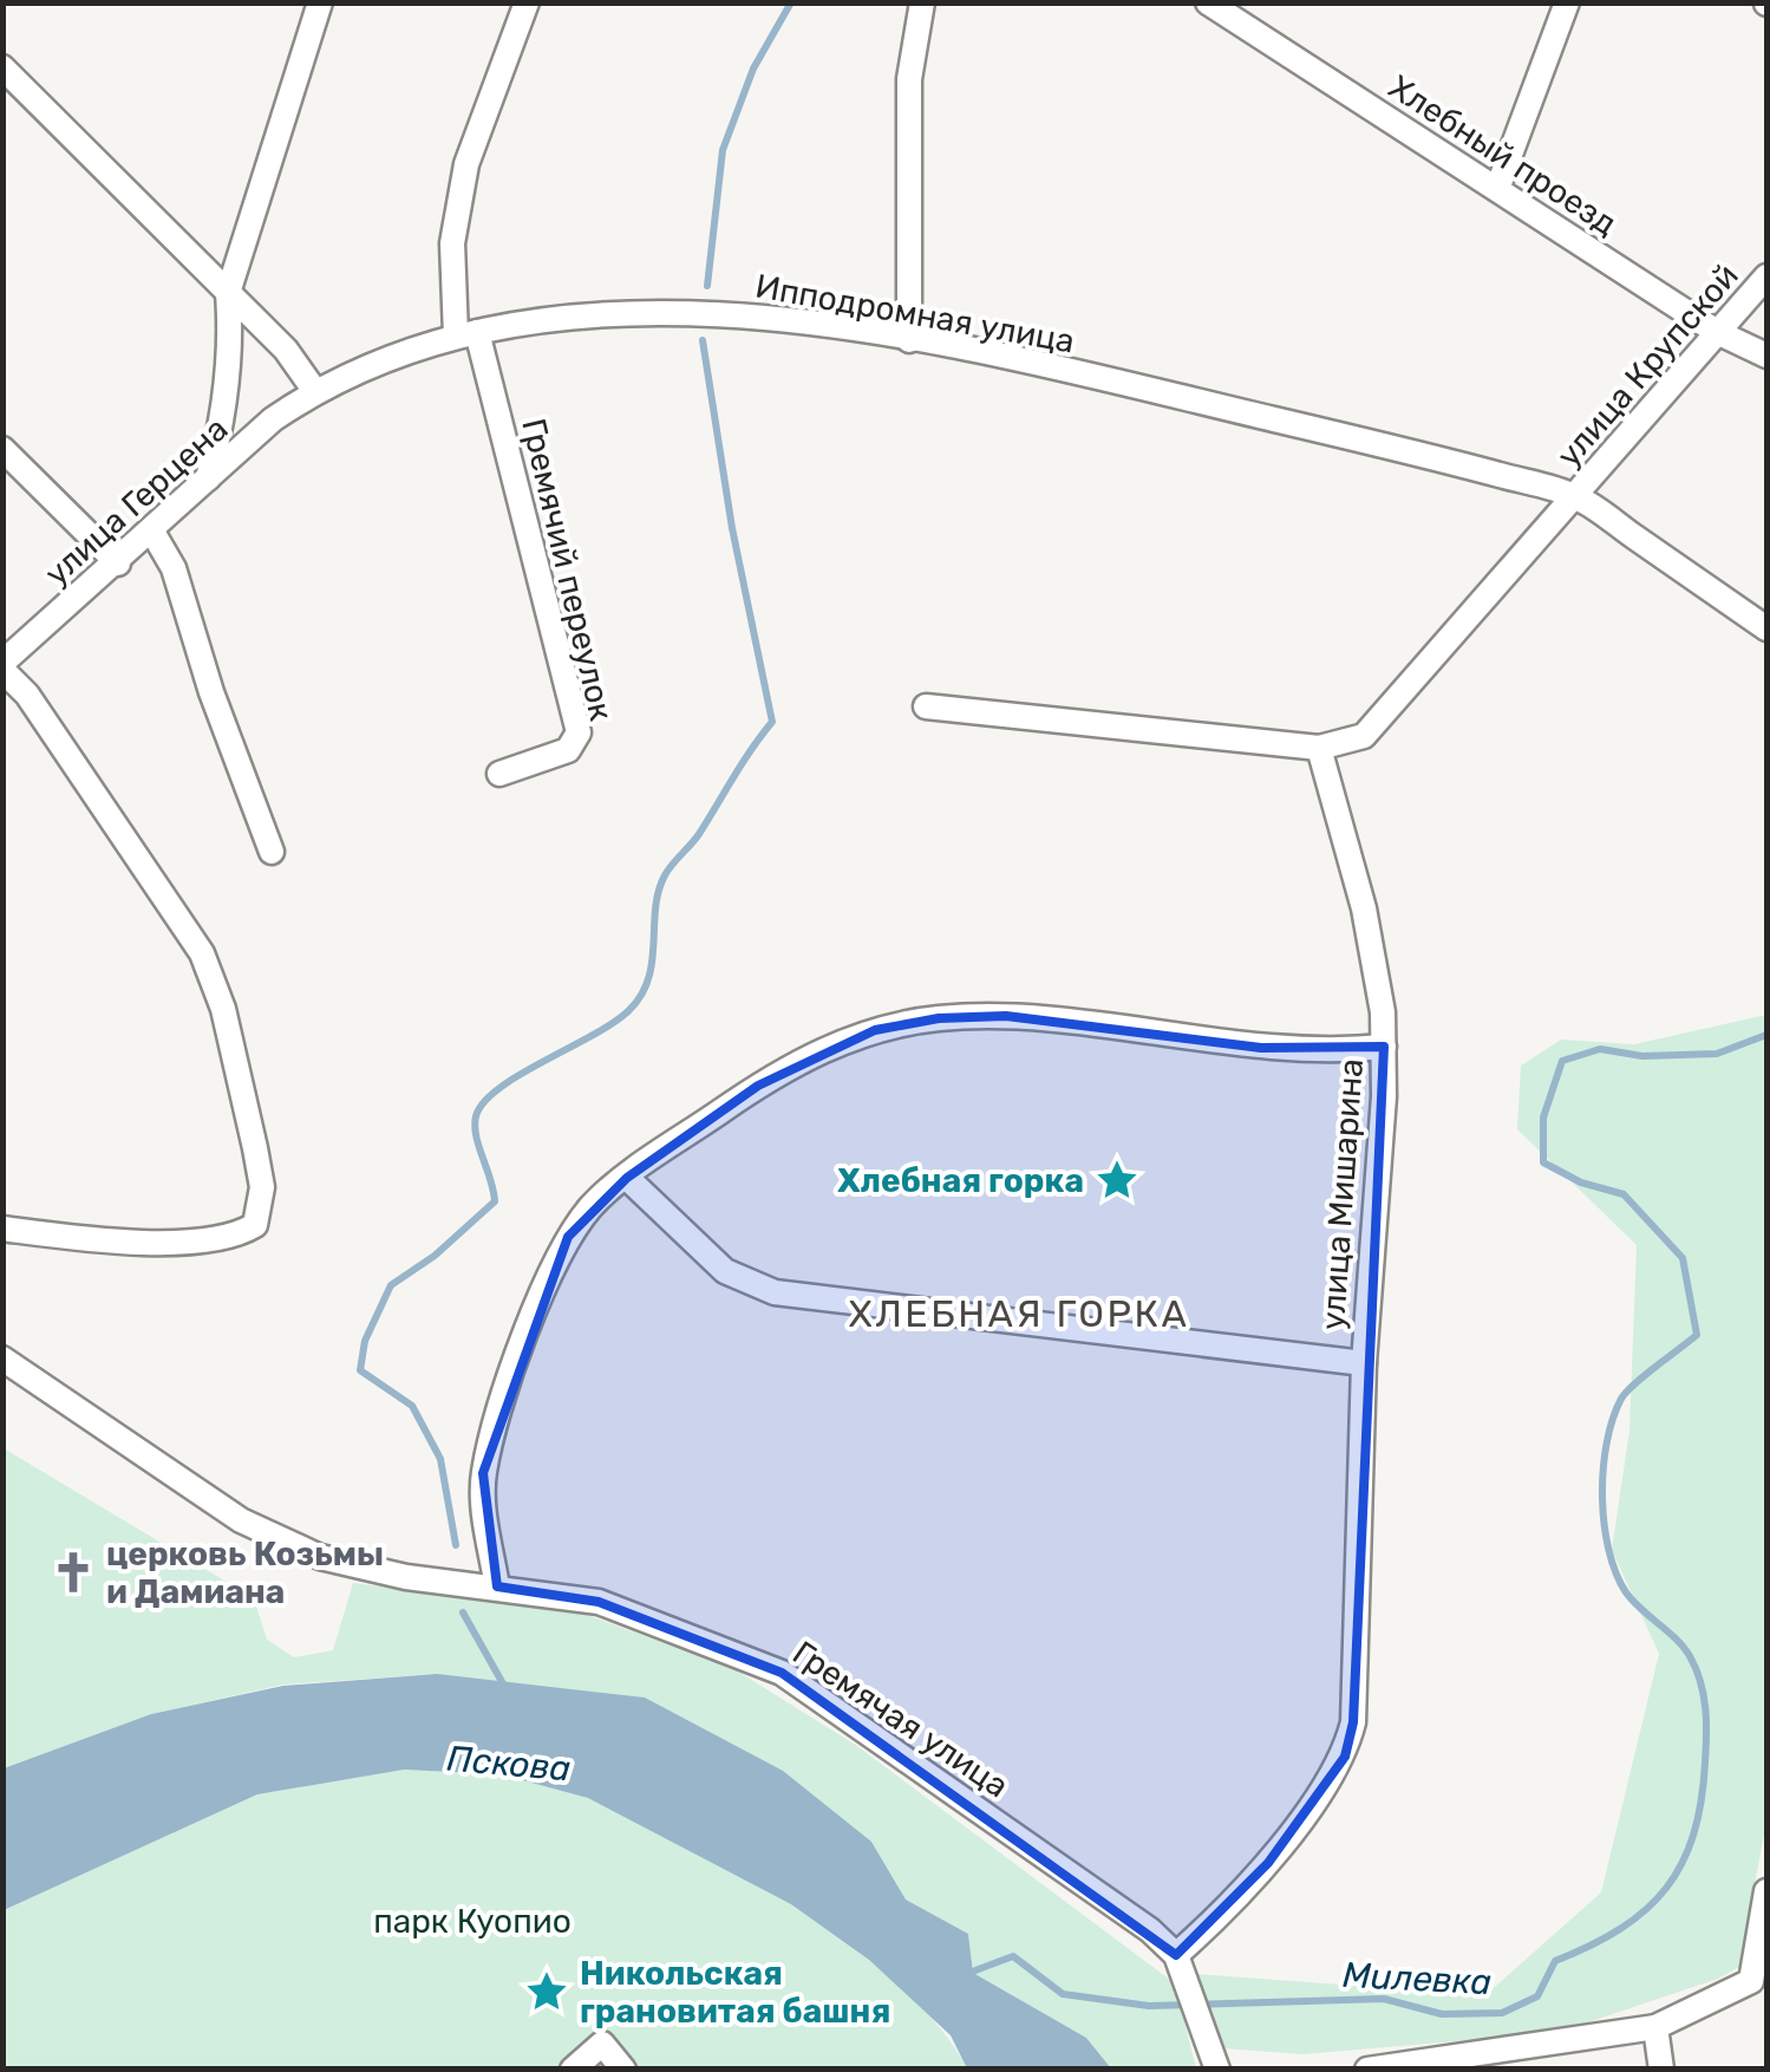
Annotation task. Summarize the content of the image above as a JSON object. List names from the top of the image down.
{
  "streets": {
    "street": [
      "Хлебный проезд",
      "Ипподромная улица",
      "улица Крупской",
      "улица Герцена",
      "Гремячий переулок",
      "улица Мишарина",
      "Гремячая улица"
    ]
  },
  "crossings": [
    ["Хлебный проезд", "улица Крупской"],
    ["Ипподромная улица", "улица Крупской"],
    ["Ипподромная улица", "улица Герцена"],
    ["Ипподромная улица", "Гремячий переулок"],
    ["улица Мишарина", "Гремячая улица"]
  ],
  "districts": ["ХЛЕБНАЯ ГОРКА"],
  "water": ["Пскова", "Милевка"],
  "parks": ["парк Куопио"],
  "places": {
    "place": ["Хлебная горка", "Никольская грановитая башня"],
    "church": ["церковь Козьмы и Дамиана"]
  }
}
